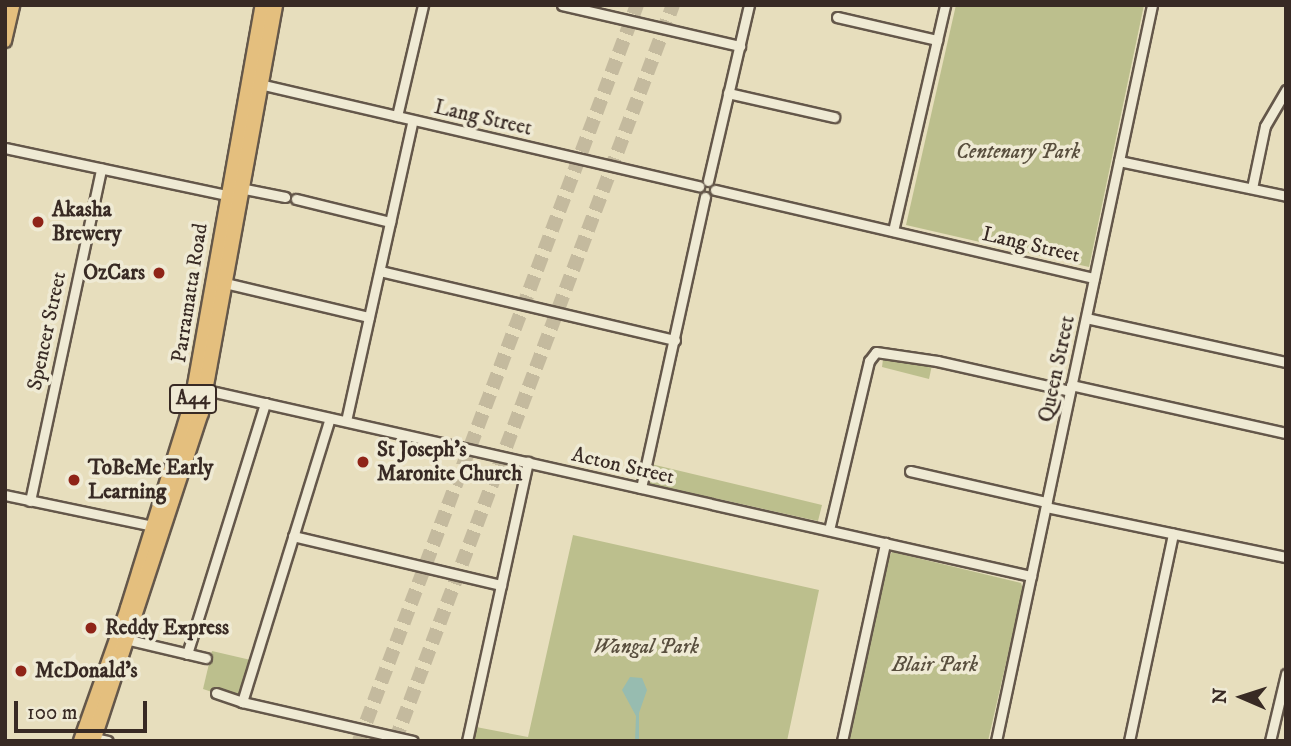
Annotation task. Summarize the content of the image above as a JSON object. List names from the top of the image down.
{
  "streets": {
    "highway": ["Parramatta Road", "A44"],
    "street": [
      "Lang Street",
      "Spencer Street",
      "Queen Street",
      "Acton Street"
    ]
  },
  "crossings": [
    ["Lang Street", "Parramatta Road"],
    ["Lang Street", "Queen Street"],
    ["Parramatta Road", "Acton Street"],
    ["Queen Street", "Acton Street"]
  ],
  "parks": ["Centenary Park", "Wangal Park", "Blair Park"],
  "places": [
    "Akasha Brewery",
    "OzCars",
    "St Joseph's Maronite Church",
    "ToBeMe Early Learning",
    "Reddy Express",
    "McDonald's"
  ],
  "scale_bar": "100 m",
  "north": "left"
}
